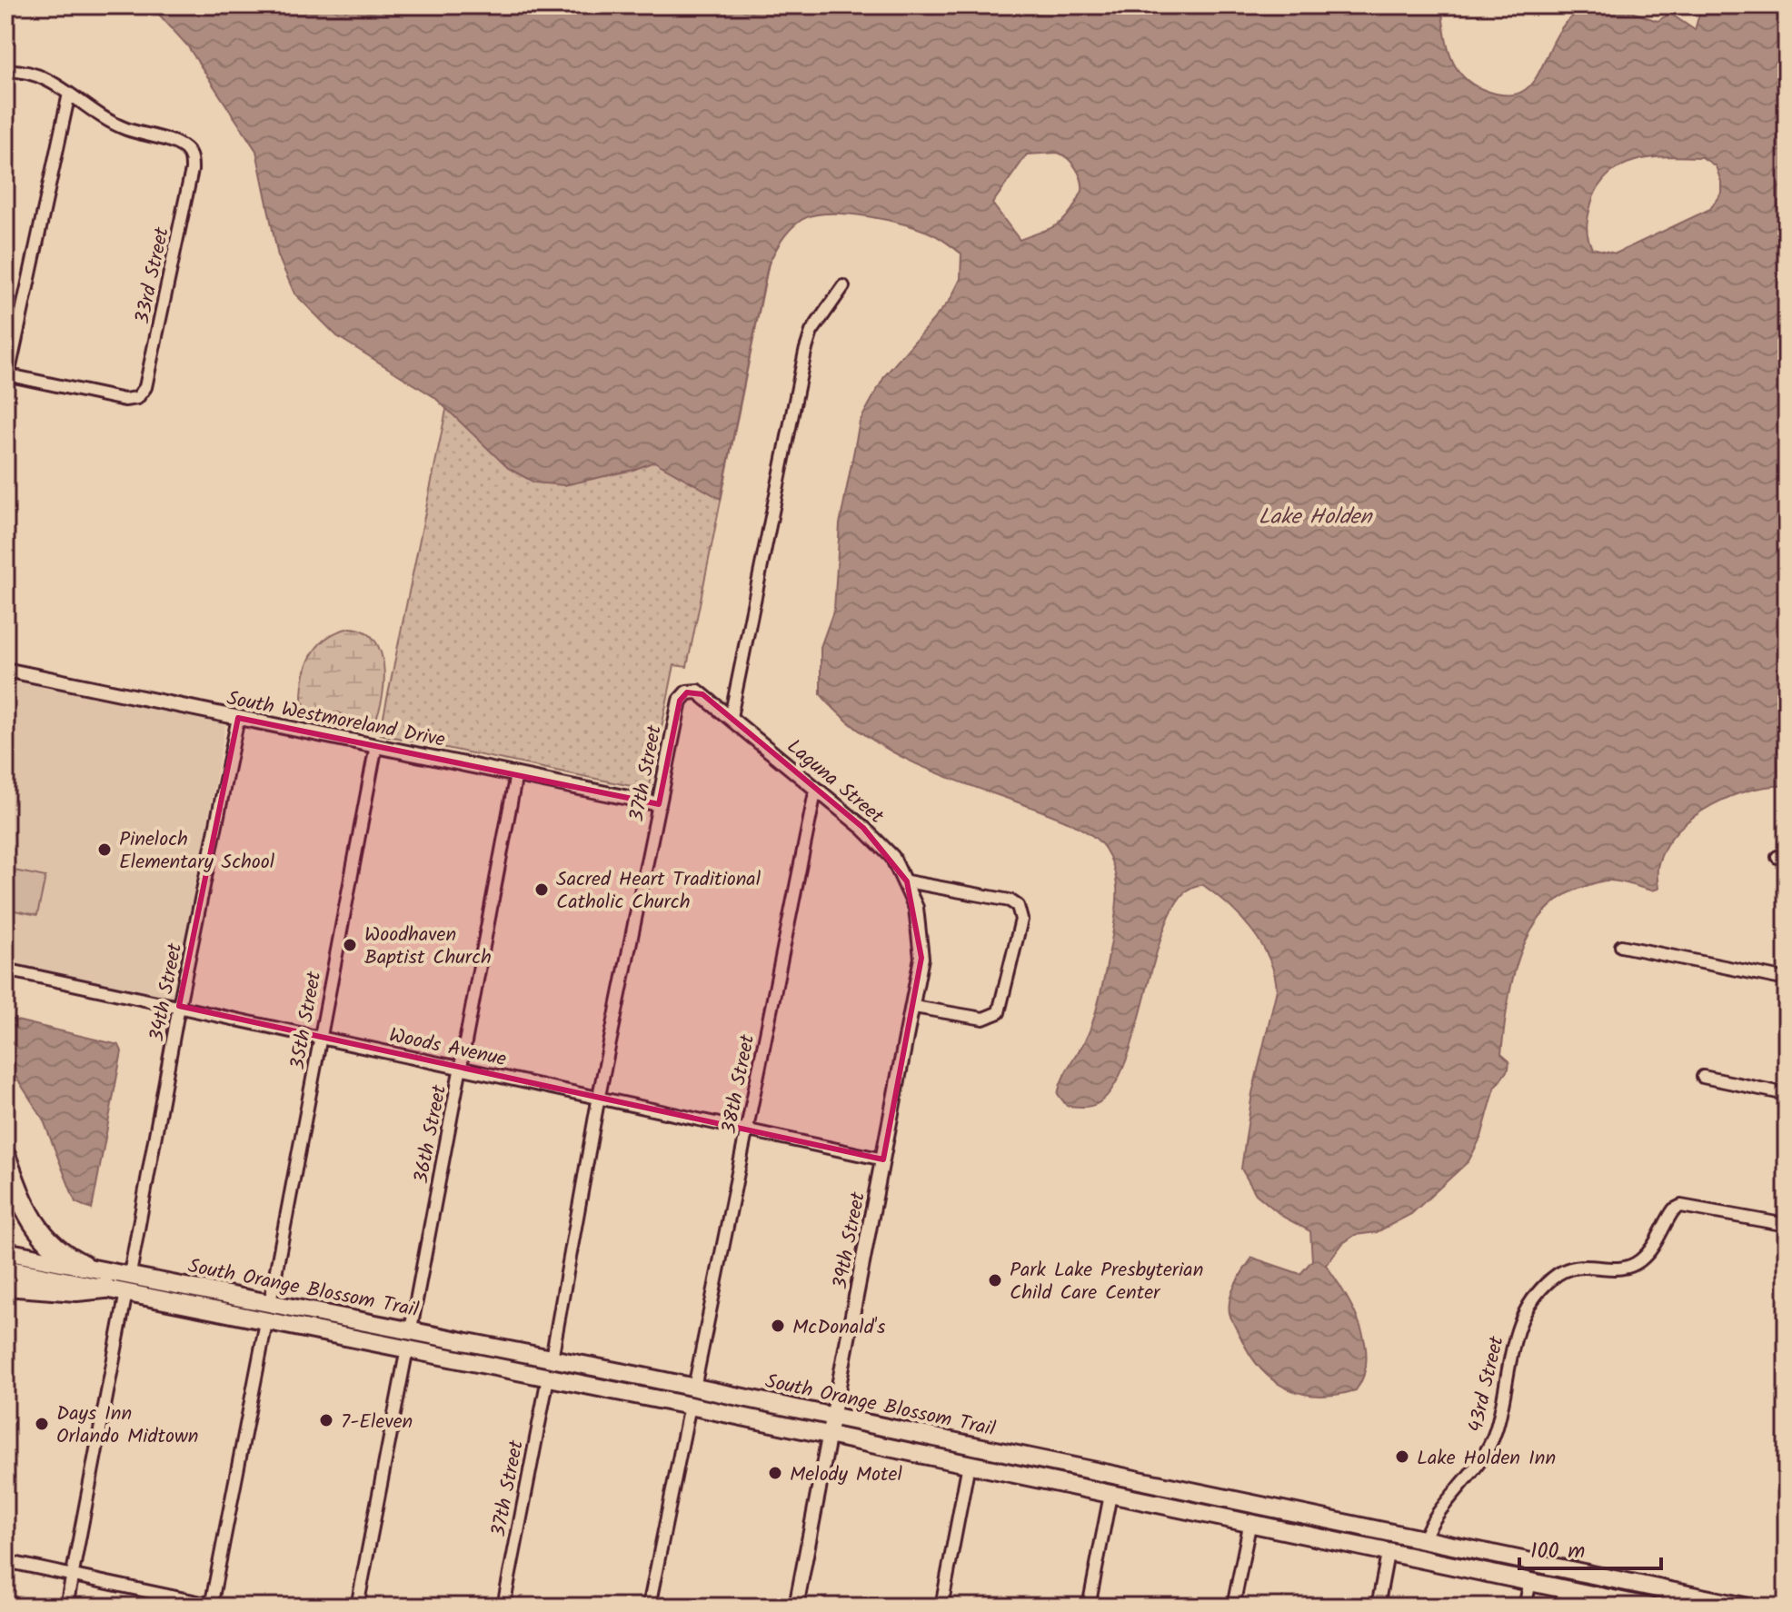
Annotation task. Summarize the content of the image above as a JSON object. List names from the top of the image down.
{
  "streets": {
    "main road": ["South Orange Blossom Trail"],
    "street": [
      "33rd Street",
      "South Westmoreland Drive",
      "37th Street",
      "Laguna Street",
      "34th Street",
      "35th Street",
      "Woods Avenue",
      "38th Street",
      "36th Street",
      "39th Street",
      "43rd Street"
    ]
  },
  "crossings": [
    ["South Westmoreland Drive", "37th Street"],
    ["South Westmoreland Drive", "34th Street"],
    ["South Westmoreland Drive", "35th Street"],
    ["South Westmoreland Drive", "36th Street"],
    ["37th Street", "Laguna Street"],
    ["37th Street", "Woods Avenue"],
    ["37th Street", "South Orange Blossom Trail"],
    ["Laguna Street", "38th Street"],
    ["Laguna Street", "39th Street"],
    ["34th Street", "Woods Avenue"],
    ["34th Street", "South Orange Blossom Trail"],
    ["35th Street", "Woods Avenue"],
    ["35th Street", "South Orange Blossom Trail"],
    ["Woods Avenue", "38th Street"],
    ["Woods Avenue", "36th Street"],
    ["Woods Avenue", "39th Street"],
    ["38th Street", "South Orange Blossom Trail"],
    ["36th Street", "South Orange Blossom Trail"],
    ["39th Street", "South Orange Blossom Trail"],
    ["South Orange Blossom Trail", "43rd Street"]
  ],
  "water": ["Lake Holden"],
  "places": [
    "Pineloch Elementary School",
    "Sacred Heart Traditional Catholic Church",
    "Woodhaven Baptist Church",
    "Park Lake Presbyterian Child Care Center",
    "McDonald's",
    "7-Eleven",
    "Days Inn Orlando Midtown",
    "Lake Holden Inn",
    "Melody Motel"
  ],
  "scale_bar": "100 m"
}
